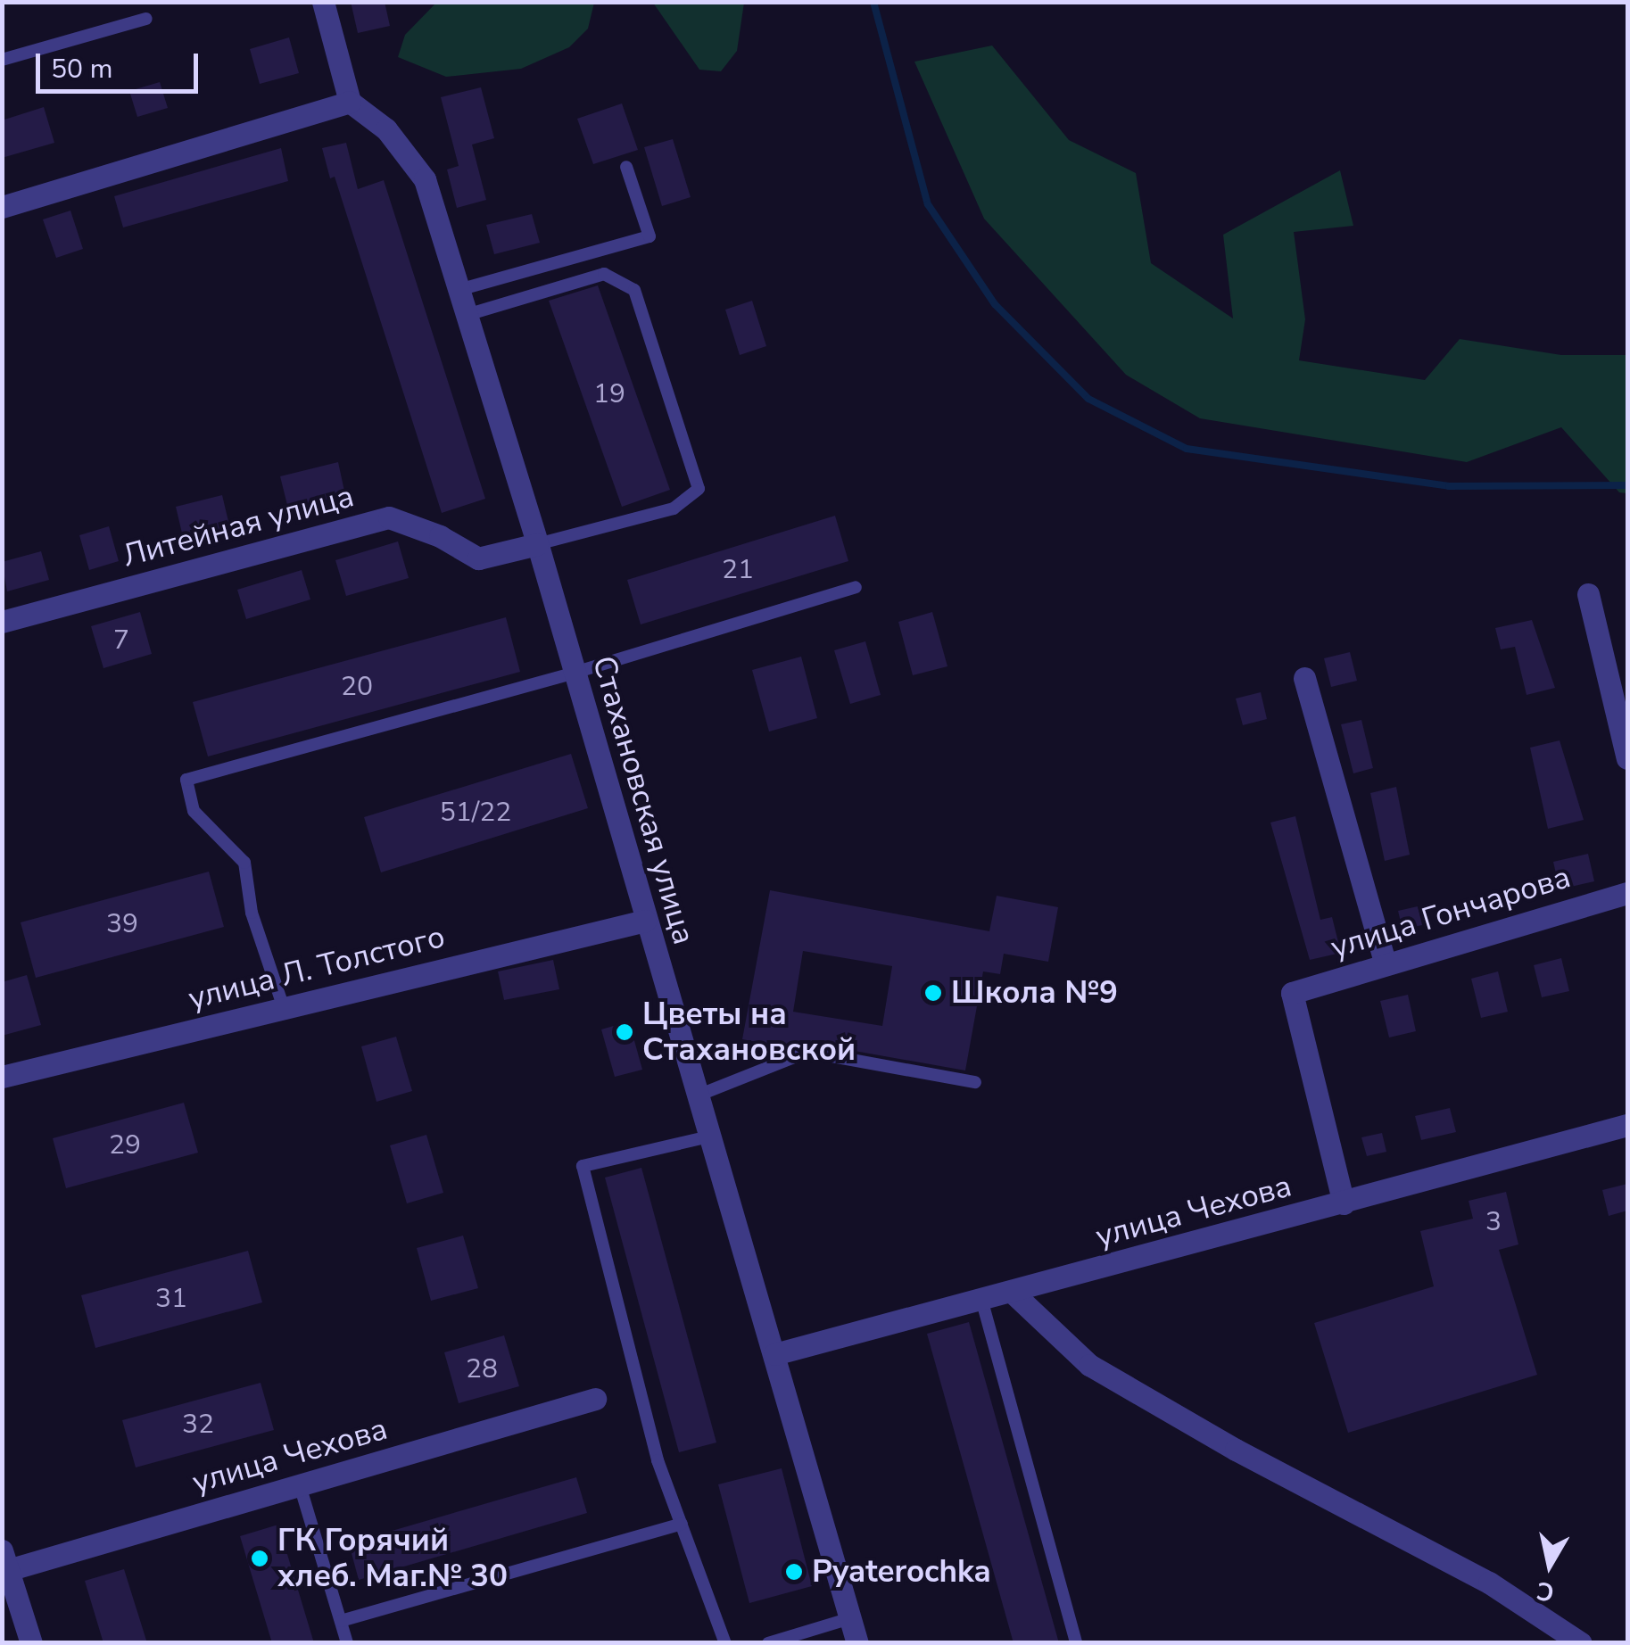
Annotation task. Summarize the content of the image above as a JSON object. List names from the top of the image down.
{
  "streets": {
    "street": [
      "Литейная улица",
      "Стахановская улица",
      "улица Гончарова",
      "улица Л. Толстого",
      "улица Чехова"
    ]
  },
  "crossings": [
    ["Литейная улица", "Стахановская улица"],
    ["Стахановская улица", "улица Л. Толстого"],
    ["Стахановская улица", "улица Чехова"],
    ["улица Гончарова", "улица Чехова"]
  ],
  "places": [
    "Школа №9",
    "Цветы на Стахановской",
    "ГК Горячий хлеб. Маг.№ 30",
    "Pyaterochka"
  ],
  "house_numbers": [
    "19",
    "21",
    "7",
    "20",
    "51/22",
    "39",
    "29",
    "3",
    "31",
    "28",
    "32"
  ],
  "scale_bar": "50 m",
  "north": "bottom"
}
